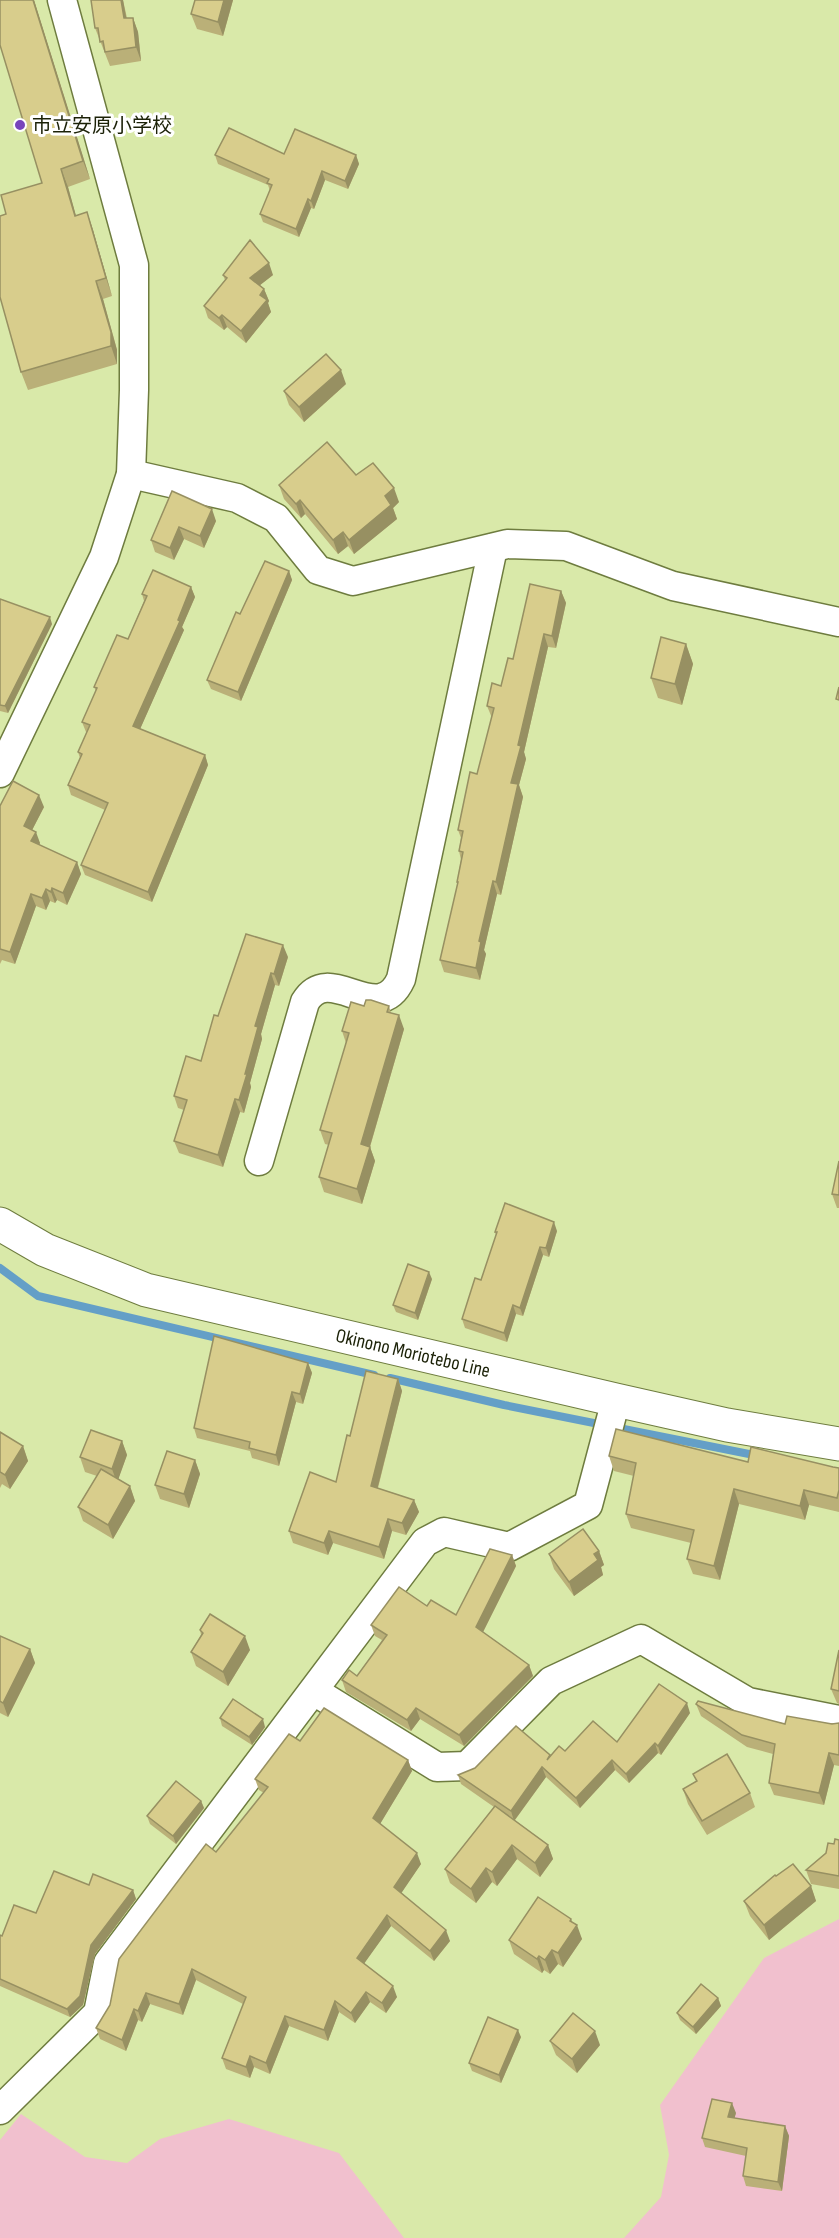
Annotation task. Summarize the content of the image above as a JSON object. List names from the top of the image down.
{
  "streets": {
    "main road": ["Okinono Moriotebo Line"]
  },
  "places": ["市立安原小学校"]
}
